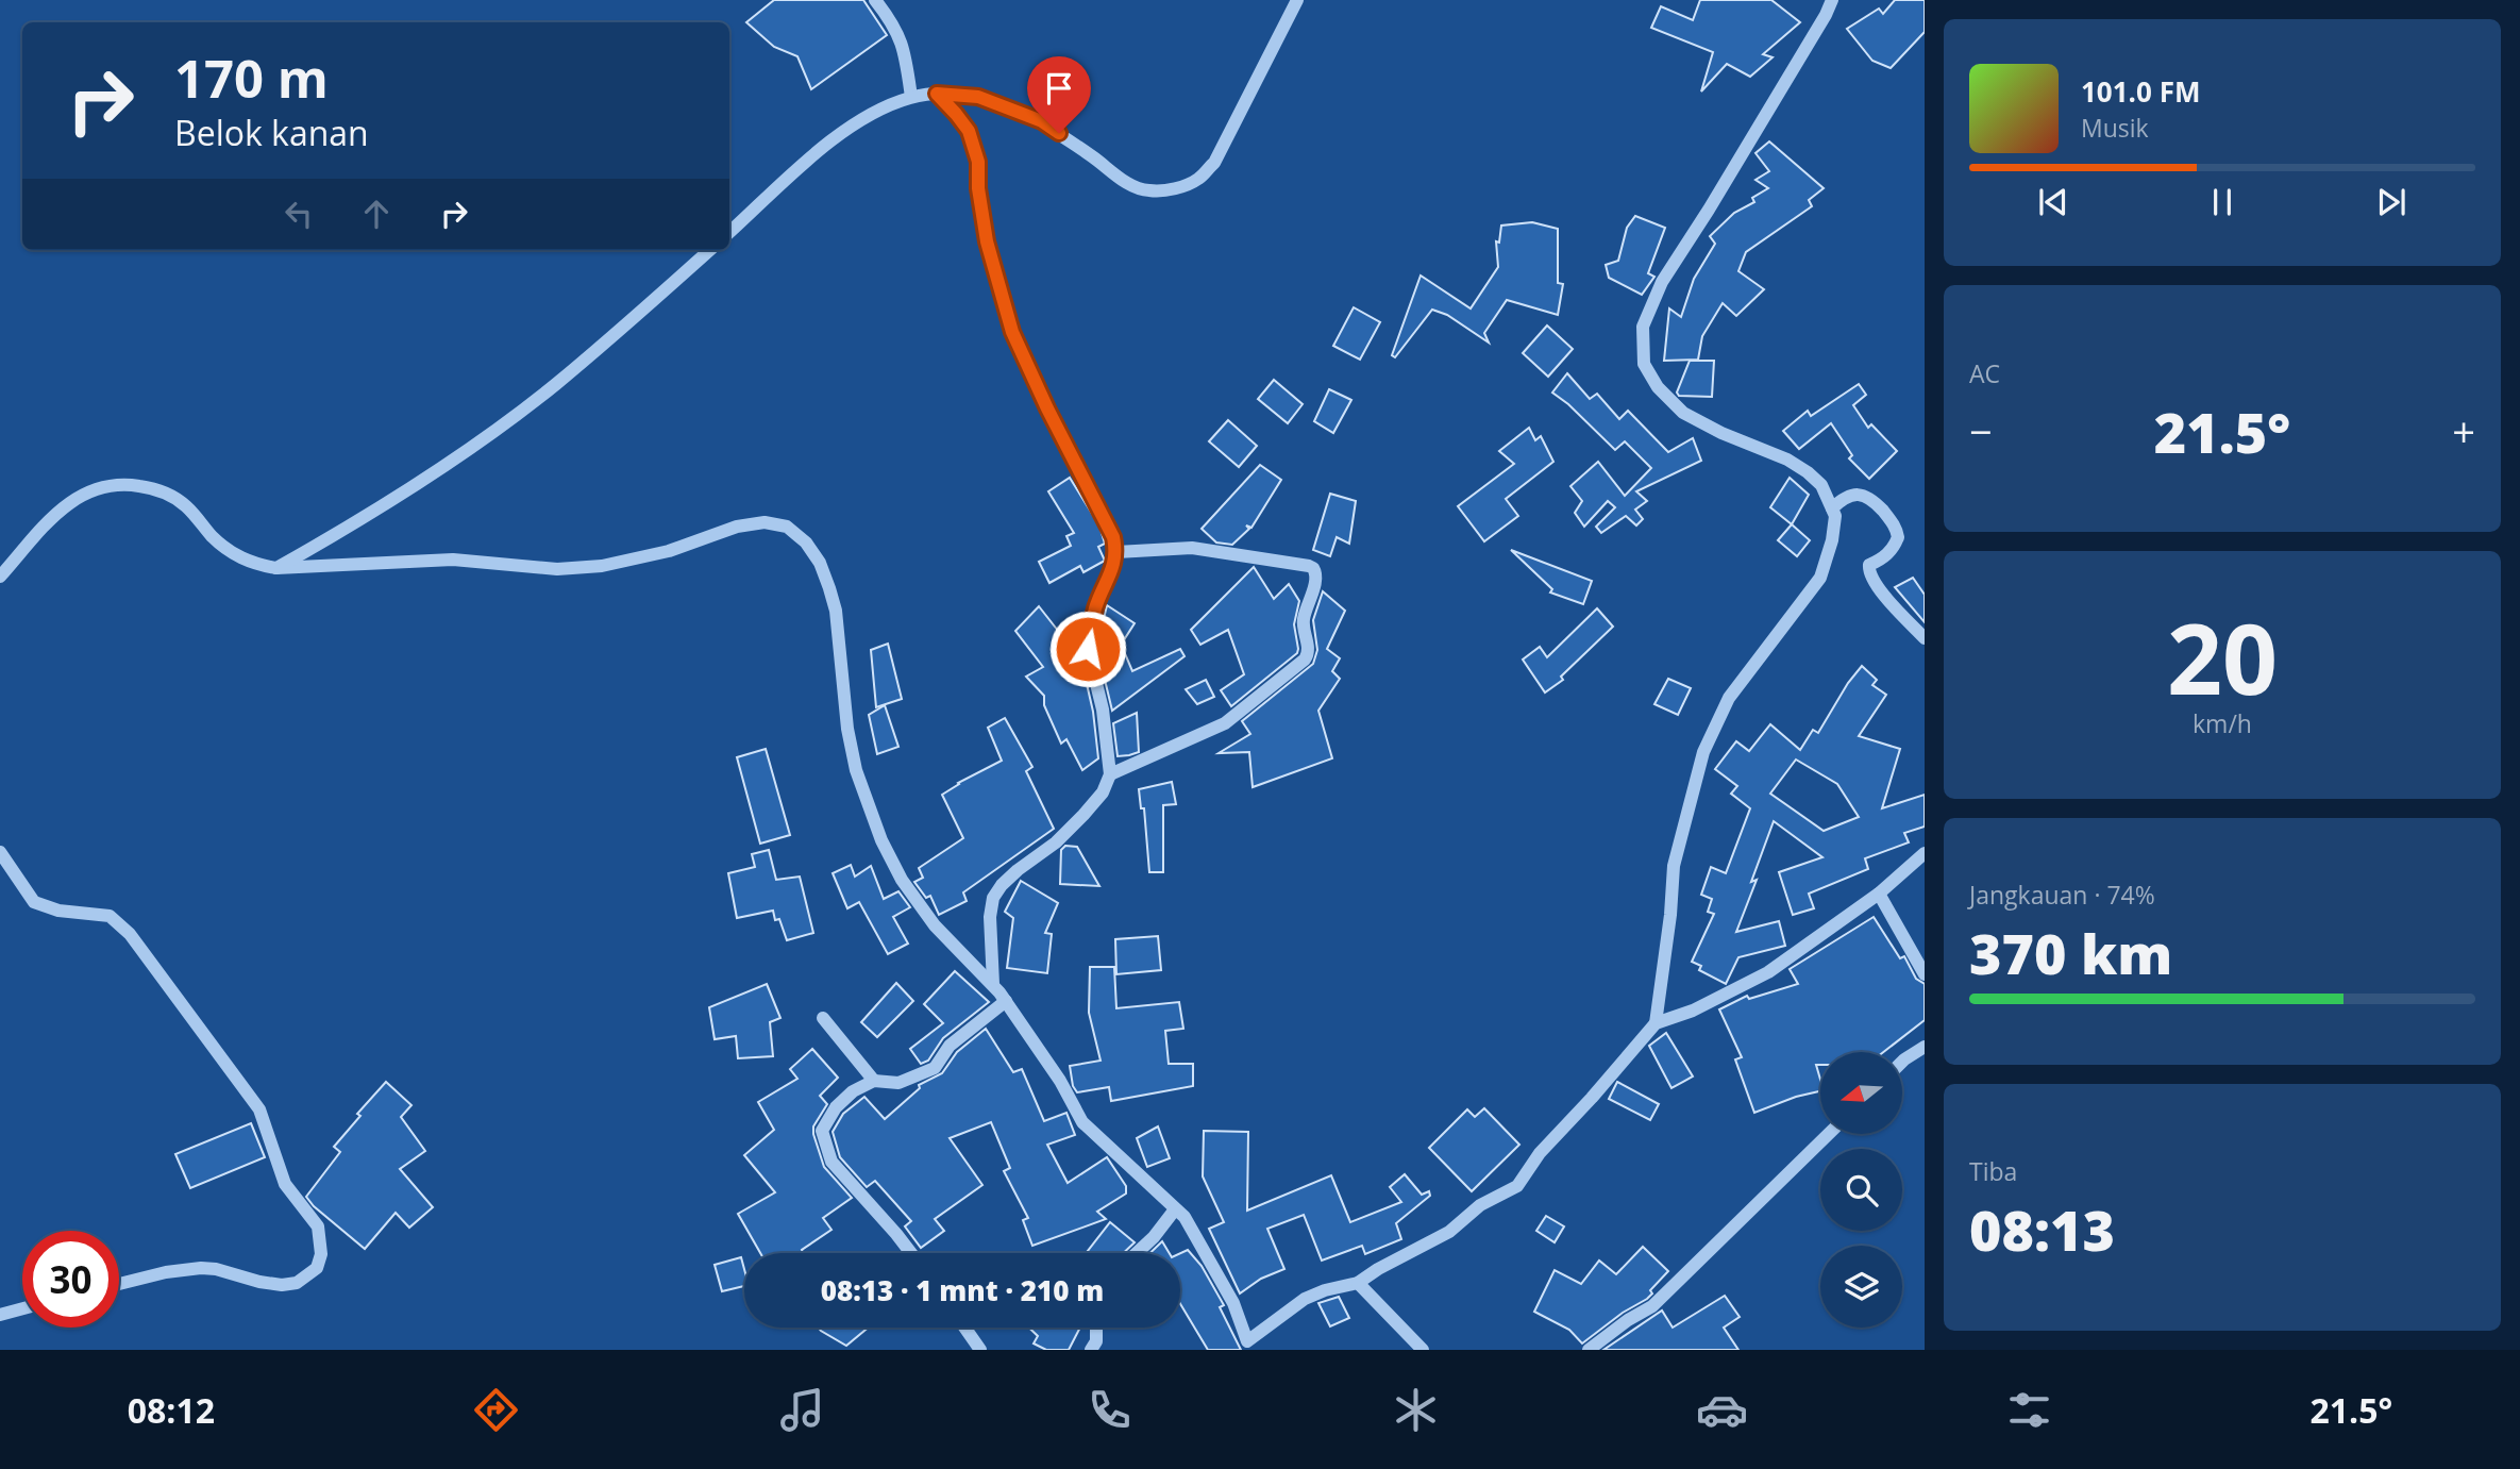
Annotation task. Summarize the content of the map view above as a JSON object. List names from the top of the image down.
{
  "north": "left",
  "page": {
    "turn": ["170 m", "Belok kanan"],
    "song": ["101.0 FM", "Musik"],
    "tile": [
      "AC",
      ["20", "km/h"],
      ["Jangkauan · 74%", "370 km"],
      ["Tiba", "08:13"]
    ],
    "heat": ["−", "21.5°", "+"],
    "limit": "30",
    "trip": "08:13 · 1 mnt · 210 m",
    "tabs": ["08:12", "21.5°"]
  }
}
